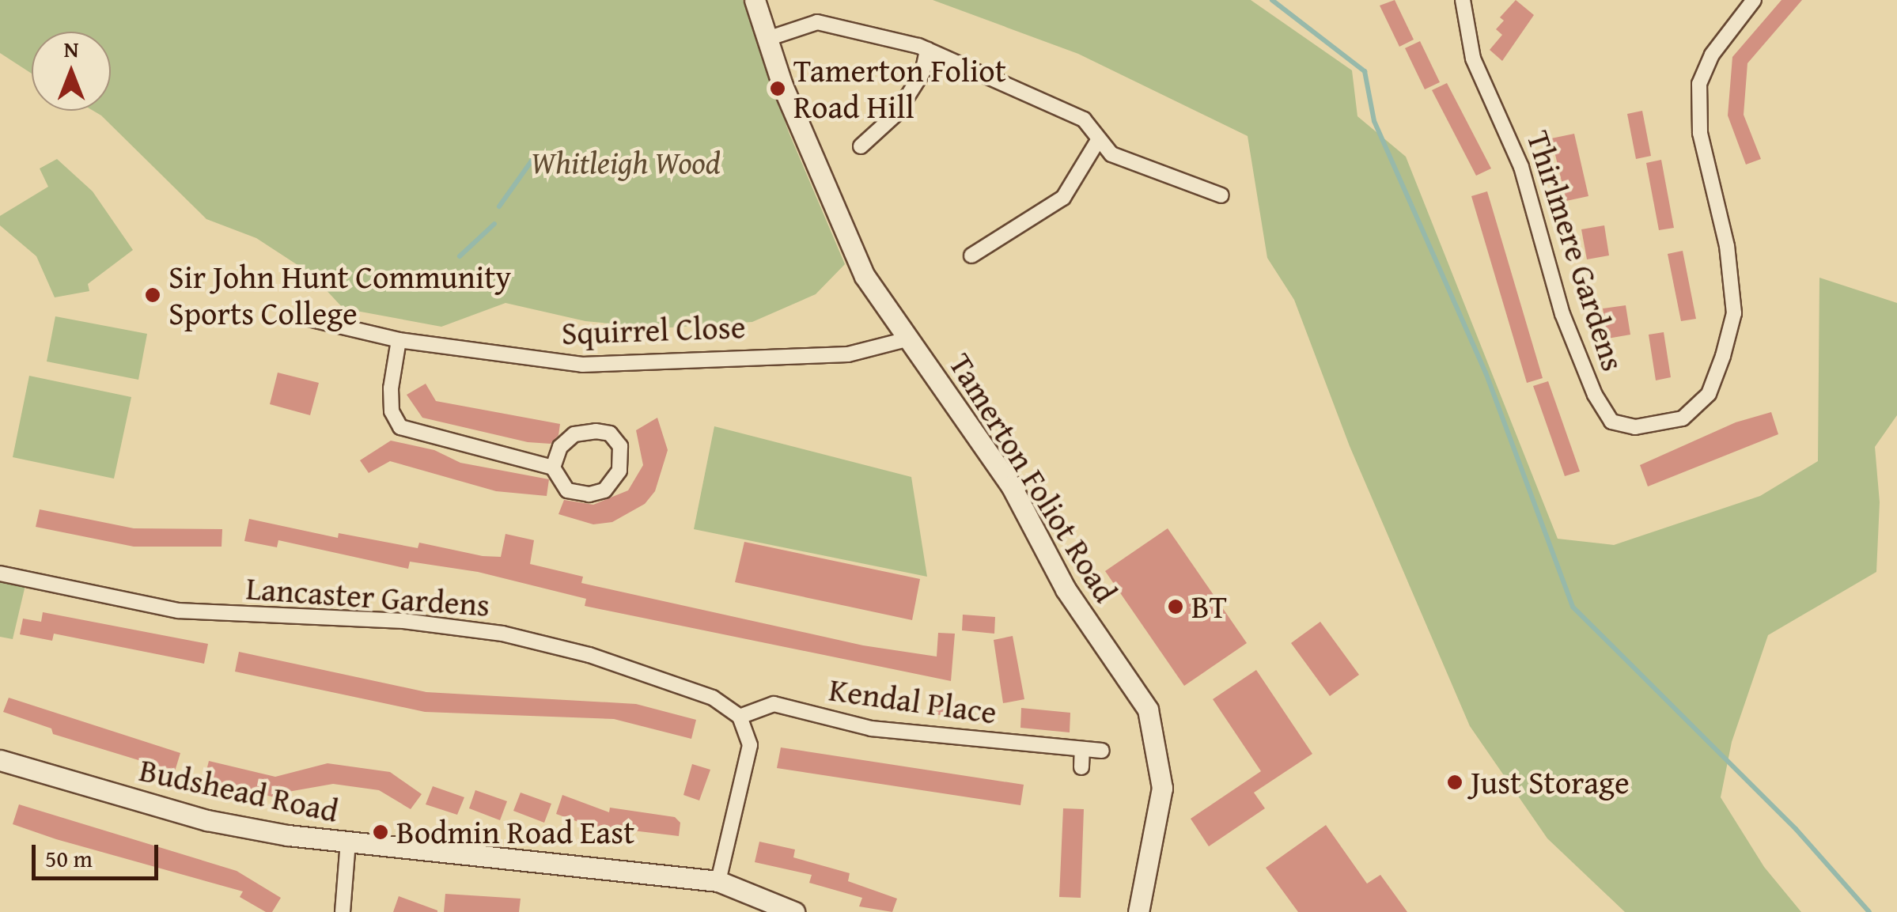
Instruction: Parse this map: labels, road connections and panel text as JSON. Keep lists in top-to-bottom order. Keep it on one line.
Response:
{"streets":{"main road":["Tamerton Foliot Road","Budshead Road"],"street":["Thirlmere Gardens","Squirrel Close","Lancaster Gardens","Kendal Place"]},"crossings":[["Squirrel Close","Tamerton Foliot Road"],["Lancaster Gardens","Kendal Place"]],"parks":["Whitleigh Wood"],"places":["Tamerton Foliot Road Hill","Sir John Hunt Community Sports College","BT","Just Storage","Bodmin Road East"],"scale_bar":"50 m","north":"top"}
